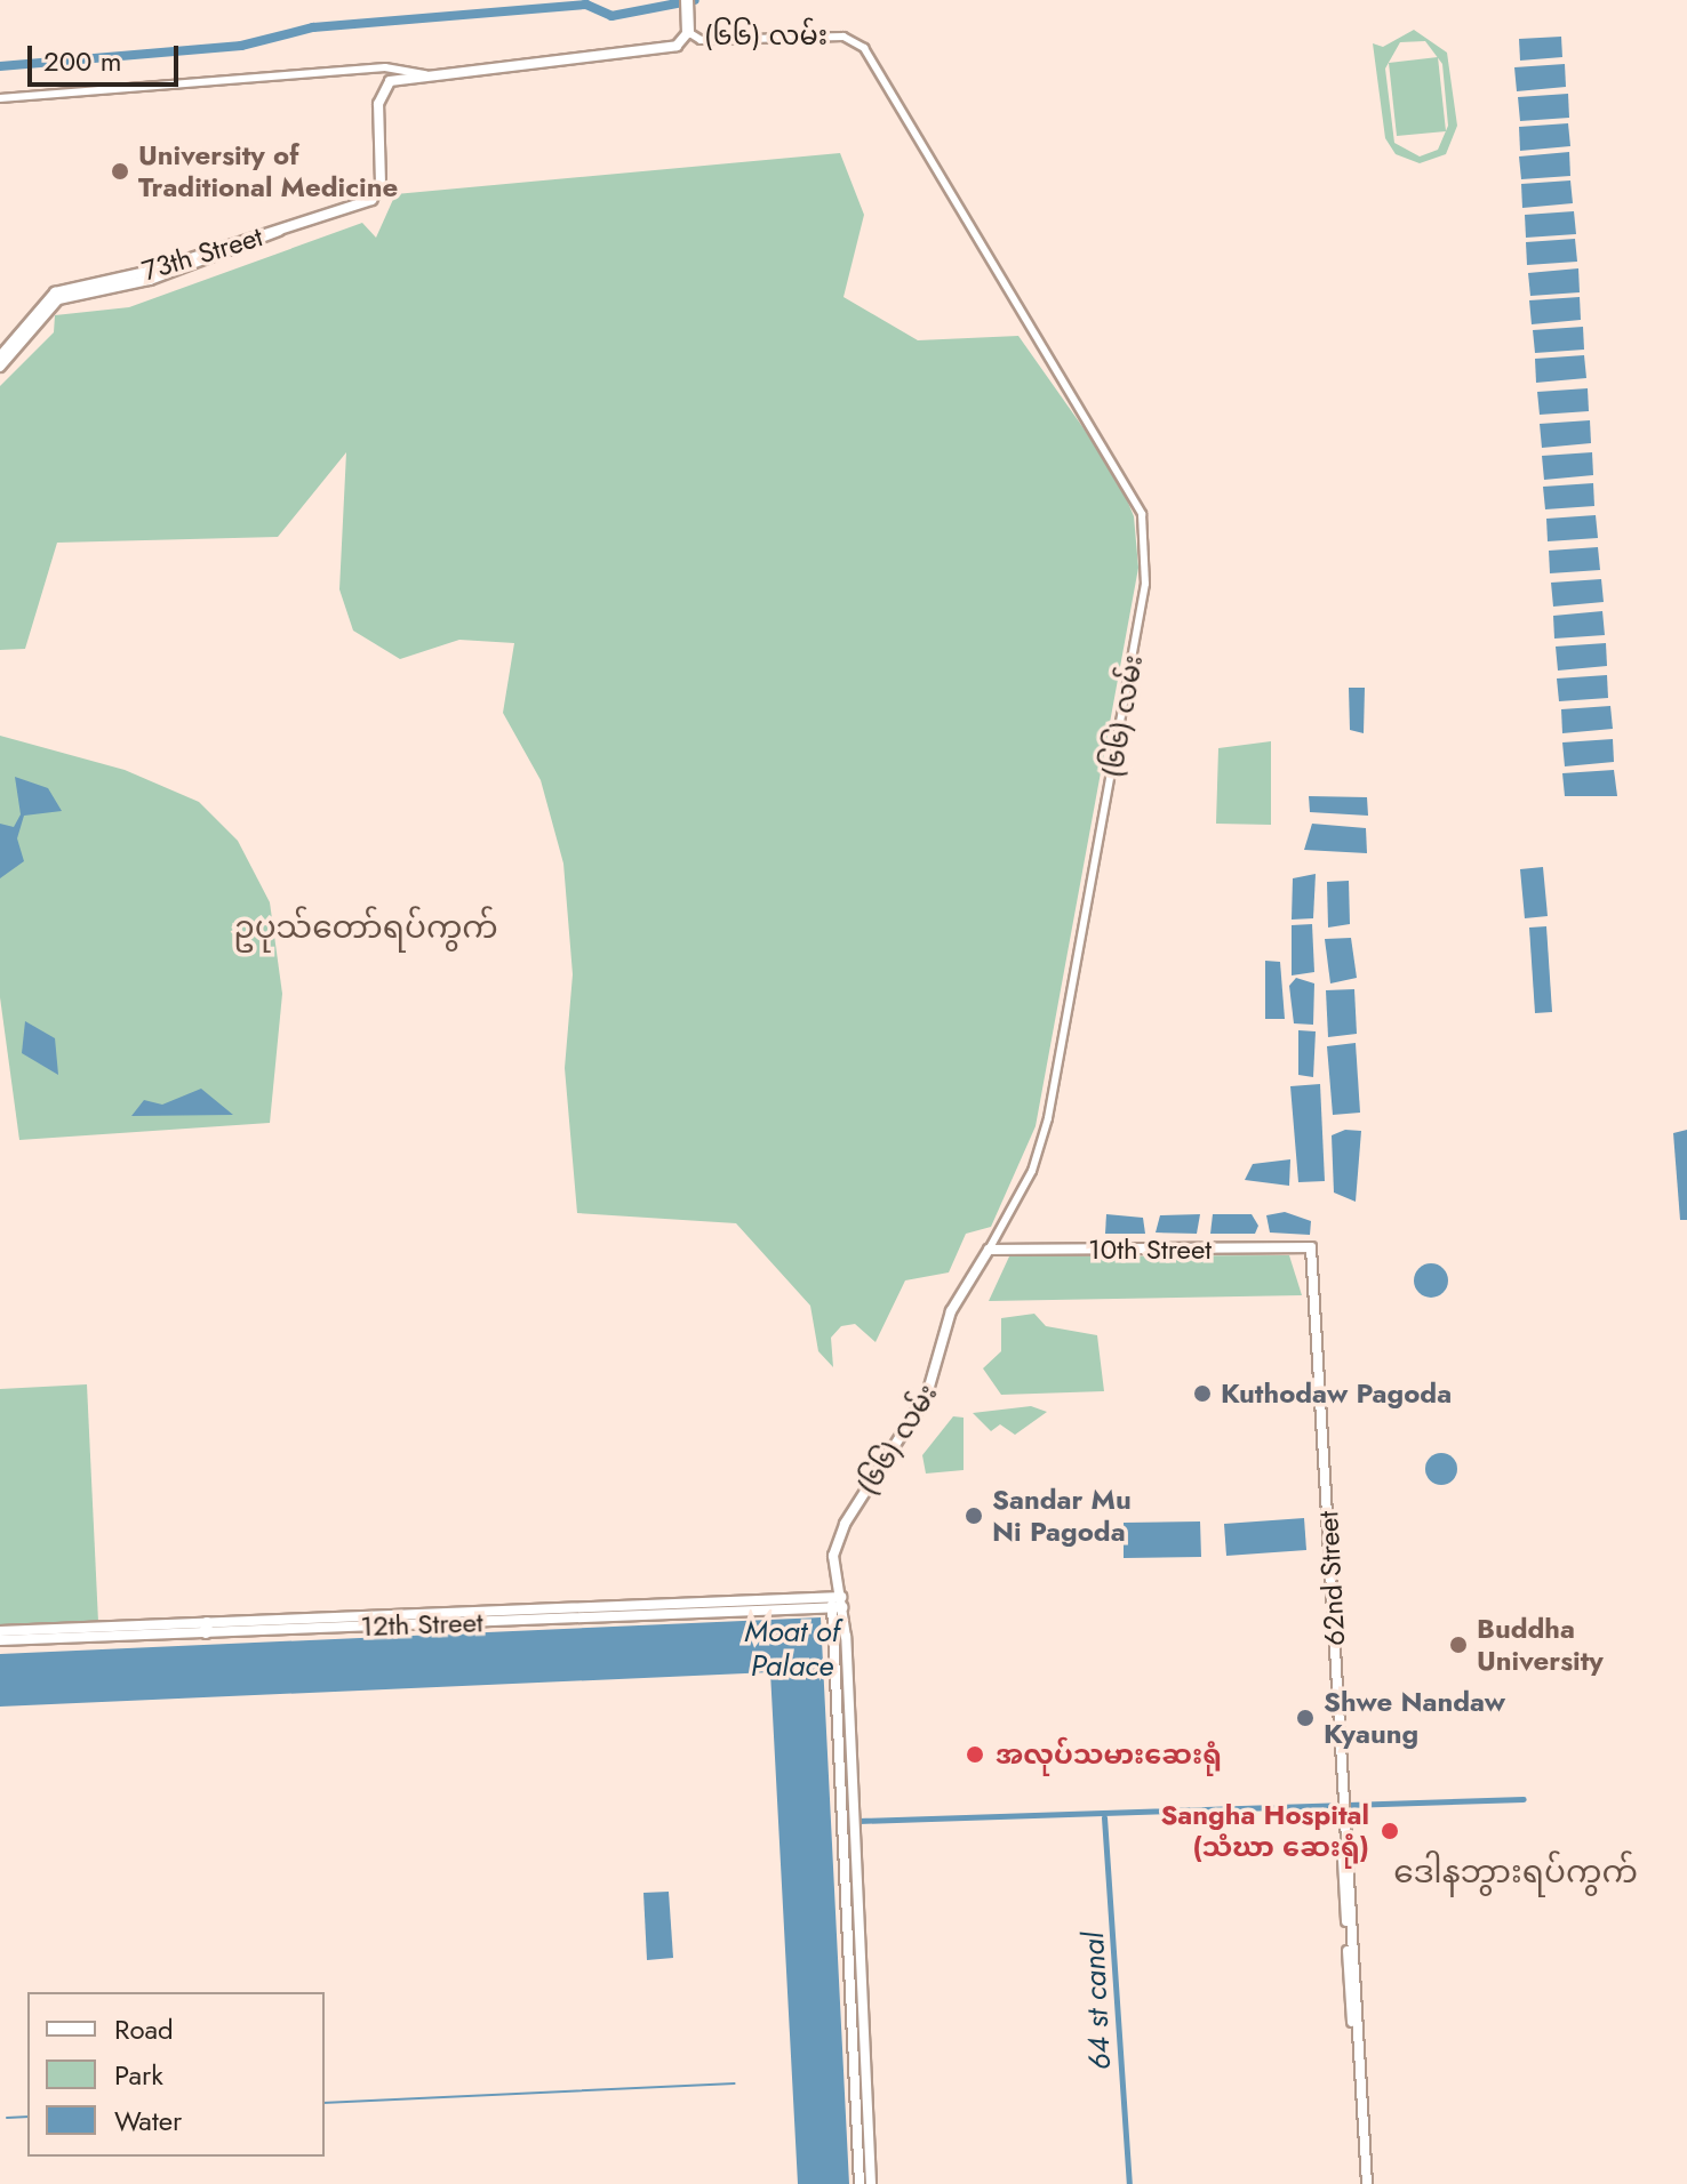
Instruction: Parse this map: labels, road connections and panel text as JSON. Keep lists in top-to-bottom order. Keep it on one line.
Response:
{"streets":{"main road":["(၆၆) လမ်း","73th Street","10th Street","62nd Street","12th Street"]},"crossings":[["(၆၆) လမ်း","10th Street"],["(၆၆) လမ်း","12th Street"],["10th Street","62nd Street"]],"districts":["ဥပုသ်တော်ရပ်ကွက်","ဒေါနဘွားရပ်ကွက်"],"water":["Moat of Palace","64 st canal"],"places":["University of Traditional Medicine","Kuthodaw Pagoda","Sandar Mu Ni Pagoda","Buddha University","Shwe Nandaw Kyaung","အလုပ်သမားဆေးရုံ","Sangha Hospital (သံဃာ ဆေးရုံ)"],"legend":["Road","Park","Water"],"scale_bar":"200 m"}
